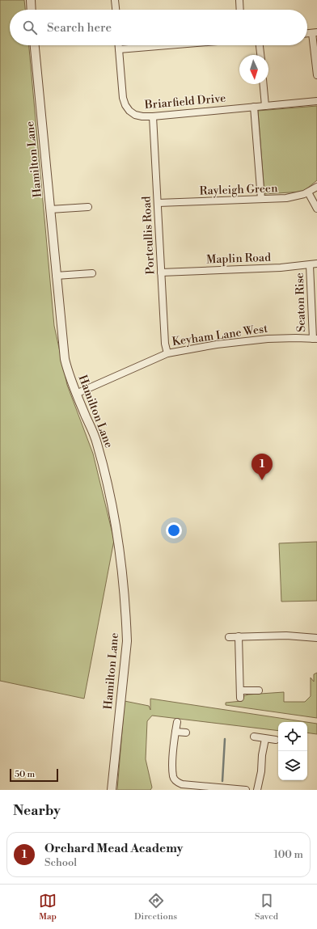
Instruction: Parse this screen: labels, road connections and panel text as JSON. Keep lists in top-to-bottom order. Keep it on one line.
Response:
{"streets":{"street":["Briarfield Drive","Hamilton Lane","Rayleigh Green","Portcullis Road","Maplin Road","Seaton Rise","Keyham Lane West"]},"crossings":[["Briarfield Drive","Portcullis Road"],["Hamilton Lane","Keyham Lane West"],["Rayleigh Green","Portcullis Road"],["Portcullis Road","Maplin Road"],["Portcullis Road","Keyham Lane West"],["Maplin Road","Seaton Rise"],["Seaton Rise","Keyham Lane West"]],"scale_bar":"50 m","north":"bottom","page":{"search":"Search here","pins":"1","scale":"50 m","heading":"Nearby","list":[{"mark":"1","name":"Orchard Mead Academy","note":"School","value":"100 m"}],"nav":["Map","Directions","Saved"]}}
